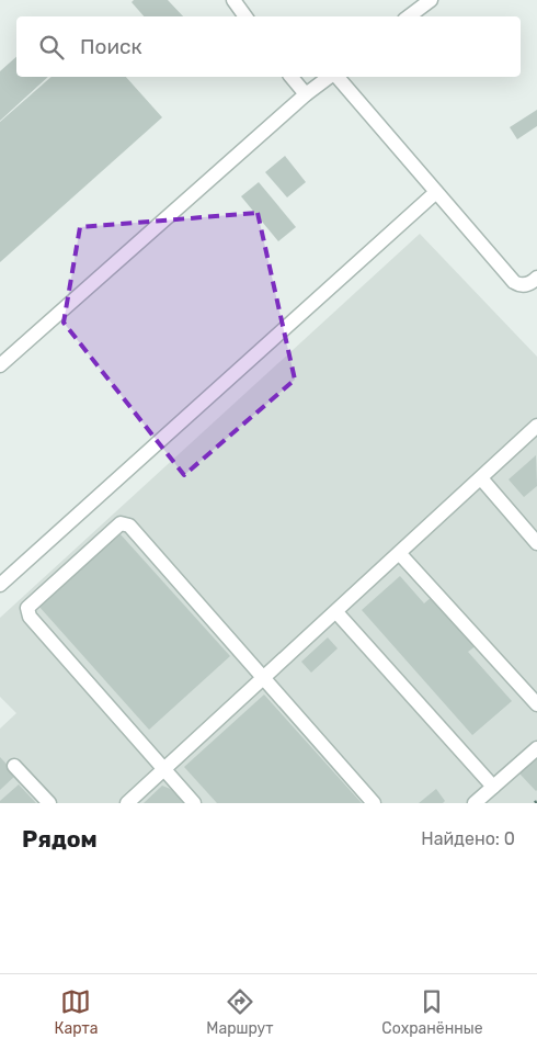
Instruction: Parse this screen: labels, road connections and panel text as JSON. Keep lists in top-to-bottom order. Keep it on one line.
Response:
{"page":{"search":"Поиск","heading":["Рядом","Найдено: 0"],"nav":["Карта","Маршрут","Сохранённые"]}}
